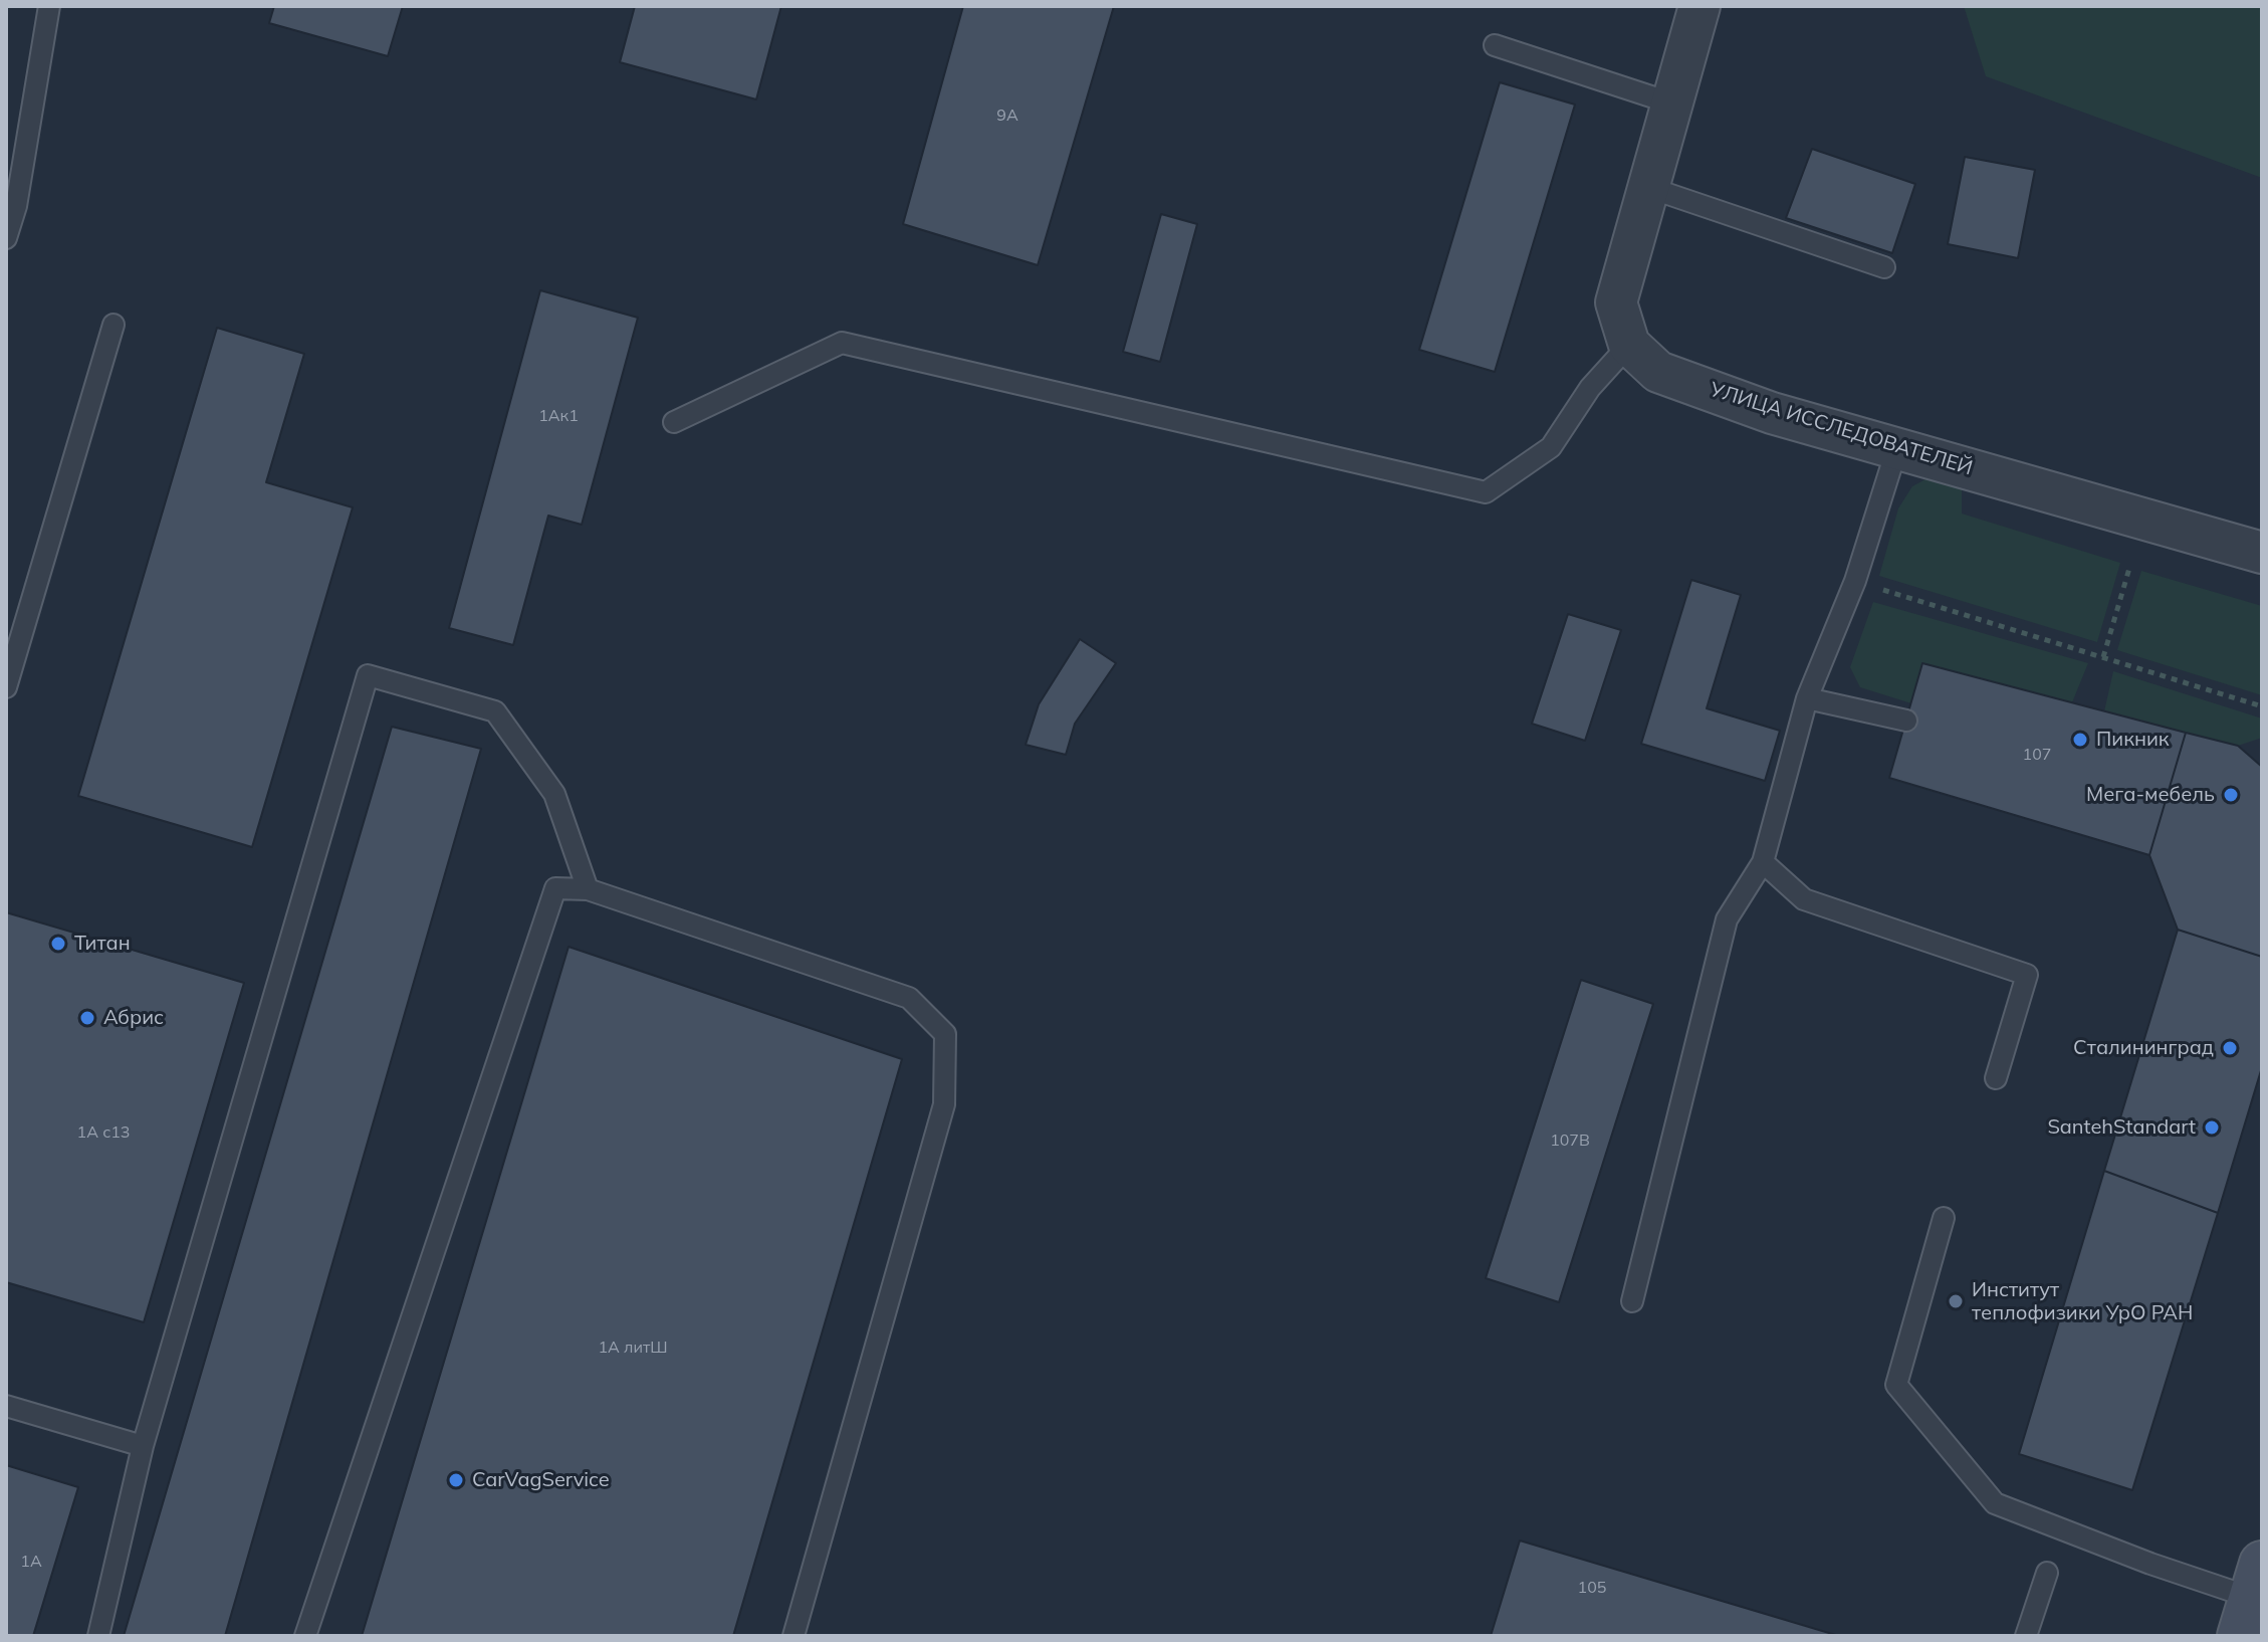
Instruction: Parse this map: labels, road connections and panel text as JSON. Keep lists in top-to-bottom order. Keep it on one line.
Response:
{"streets":{"street":["УЛИЦА ИССЛЕДОВАТЕЛЕЙ"]},"places":["Пикник","Мега-мебель","Титан","Абрис","Сталининград","SantehStandart","Институт теплофизики УрО РАН","CarVagService"],"house_numbers":["9А","1Ак1","107","1А с13","107В","1А литШ","1А","105"]}
